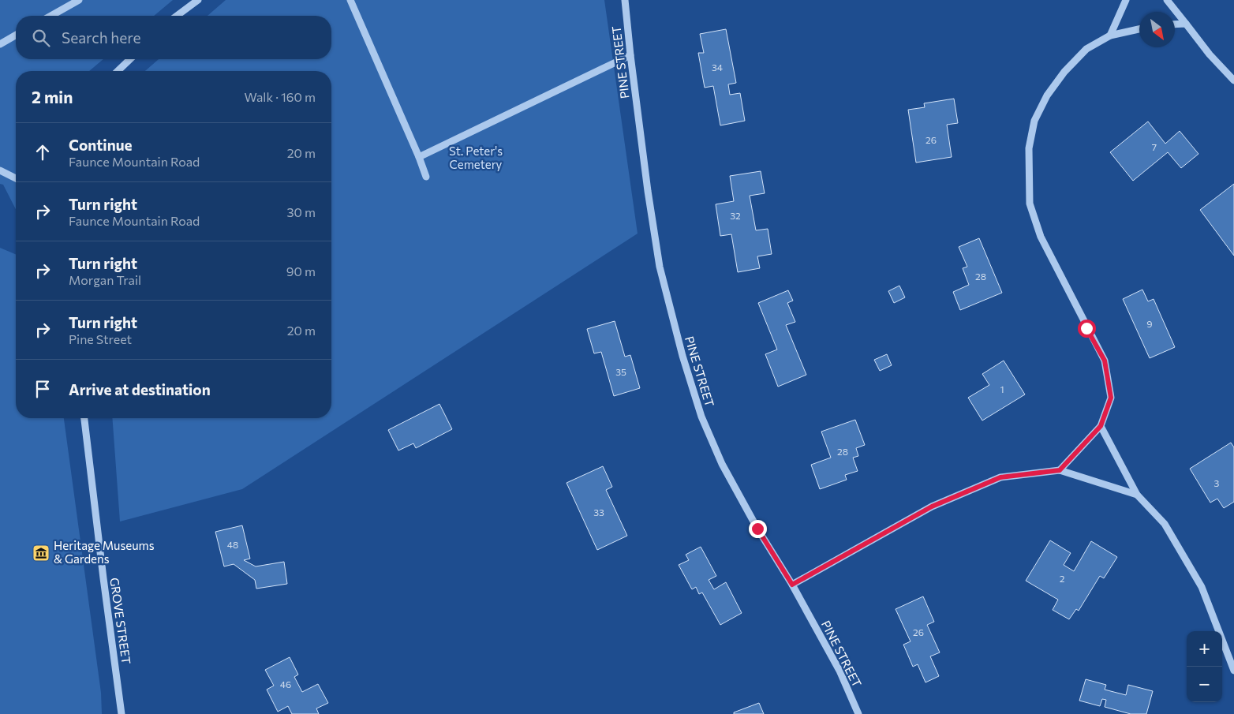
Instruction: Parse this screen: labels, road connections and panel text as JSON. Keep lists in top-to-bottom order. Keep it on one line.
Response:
{"streets":{"street":["PINE STREET","GROVE STREET"]},"parks":["St. Peter's Cemetery"],"places":{"museum":["Heritage Museums & Gardens"]},"house_numbers":["34","26","7","32","28","9","35","1","28","3","33","48","2","26","46"],"north":"bottom right","page":{"search":"Search here","heading":["2 min","Walk · 160 m"],"list":[["Continue","Faunce Mountain Road","20 m"],["Turn right","Faunce Mountain Road","30 m"],["Turn right","Morgan Trail","90 m"],["Turn right","Pine Street","20 m"],"Arrive at destination"],"map_buttons":["+","−"]}}
